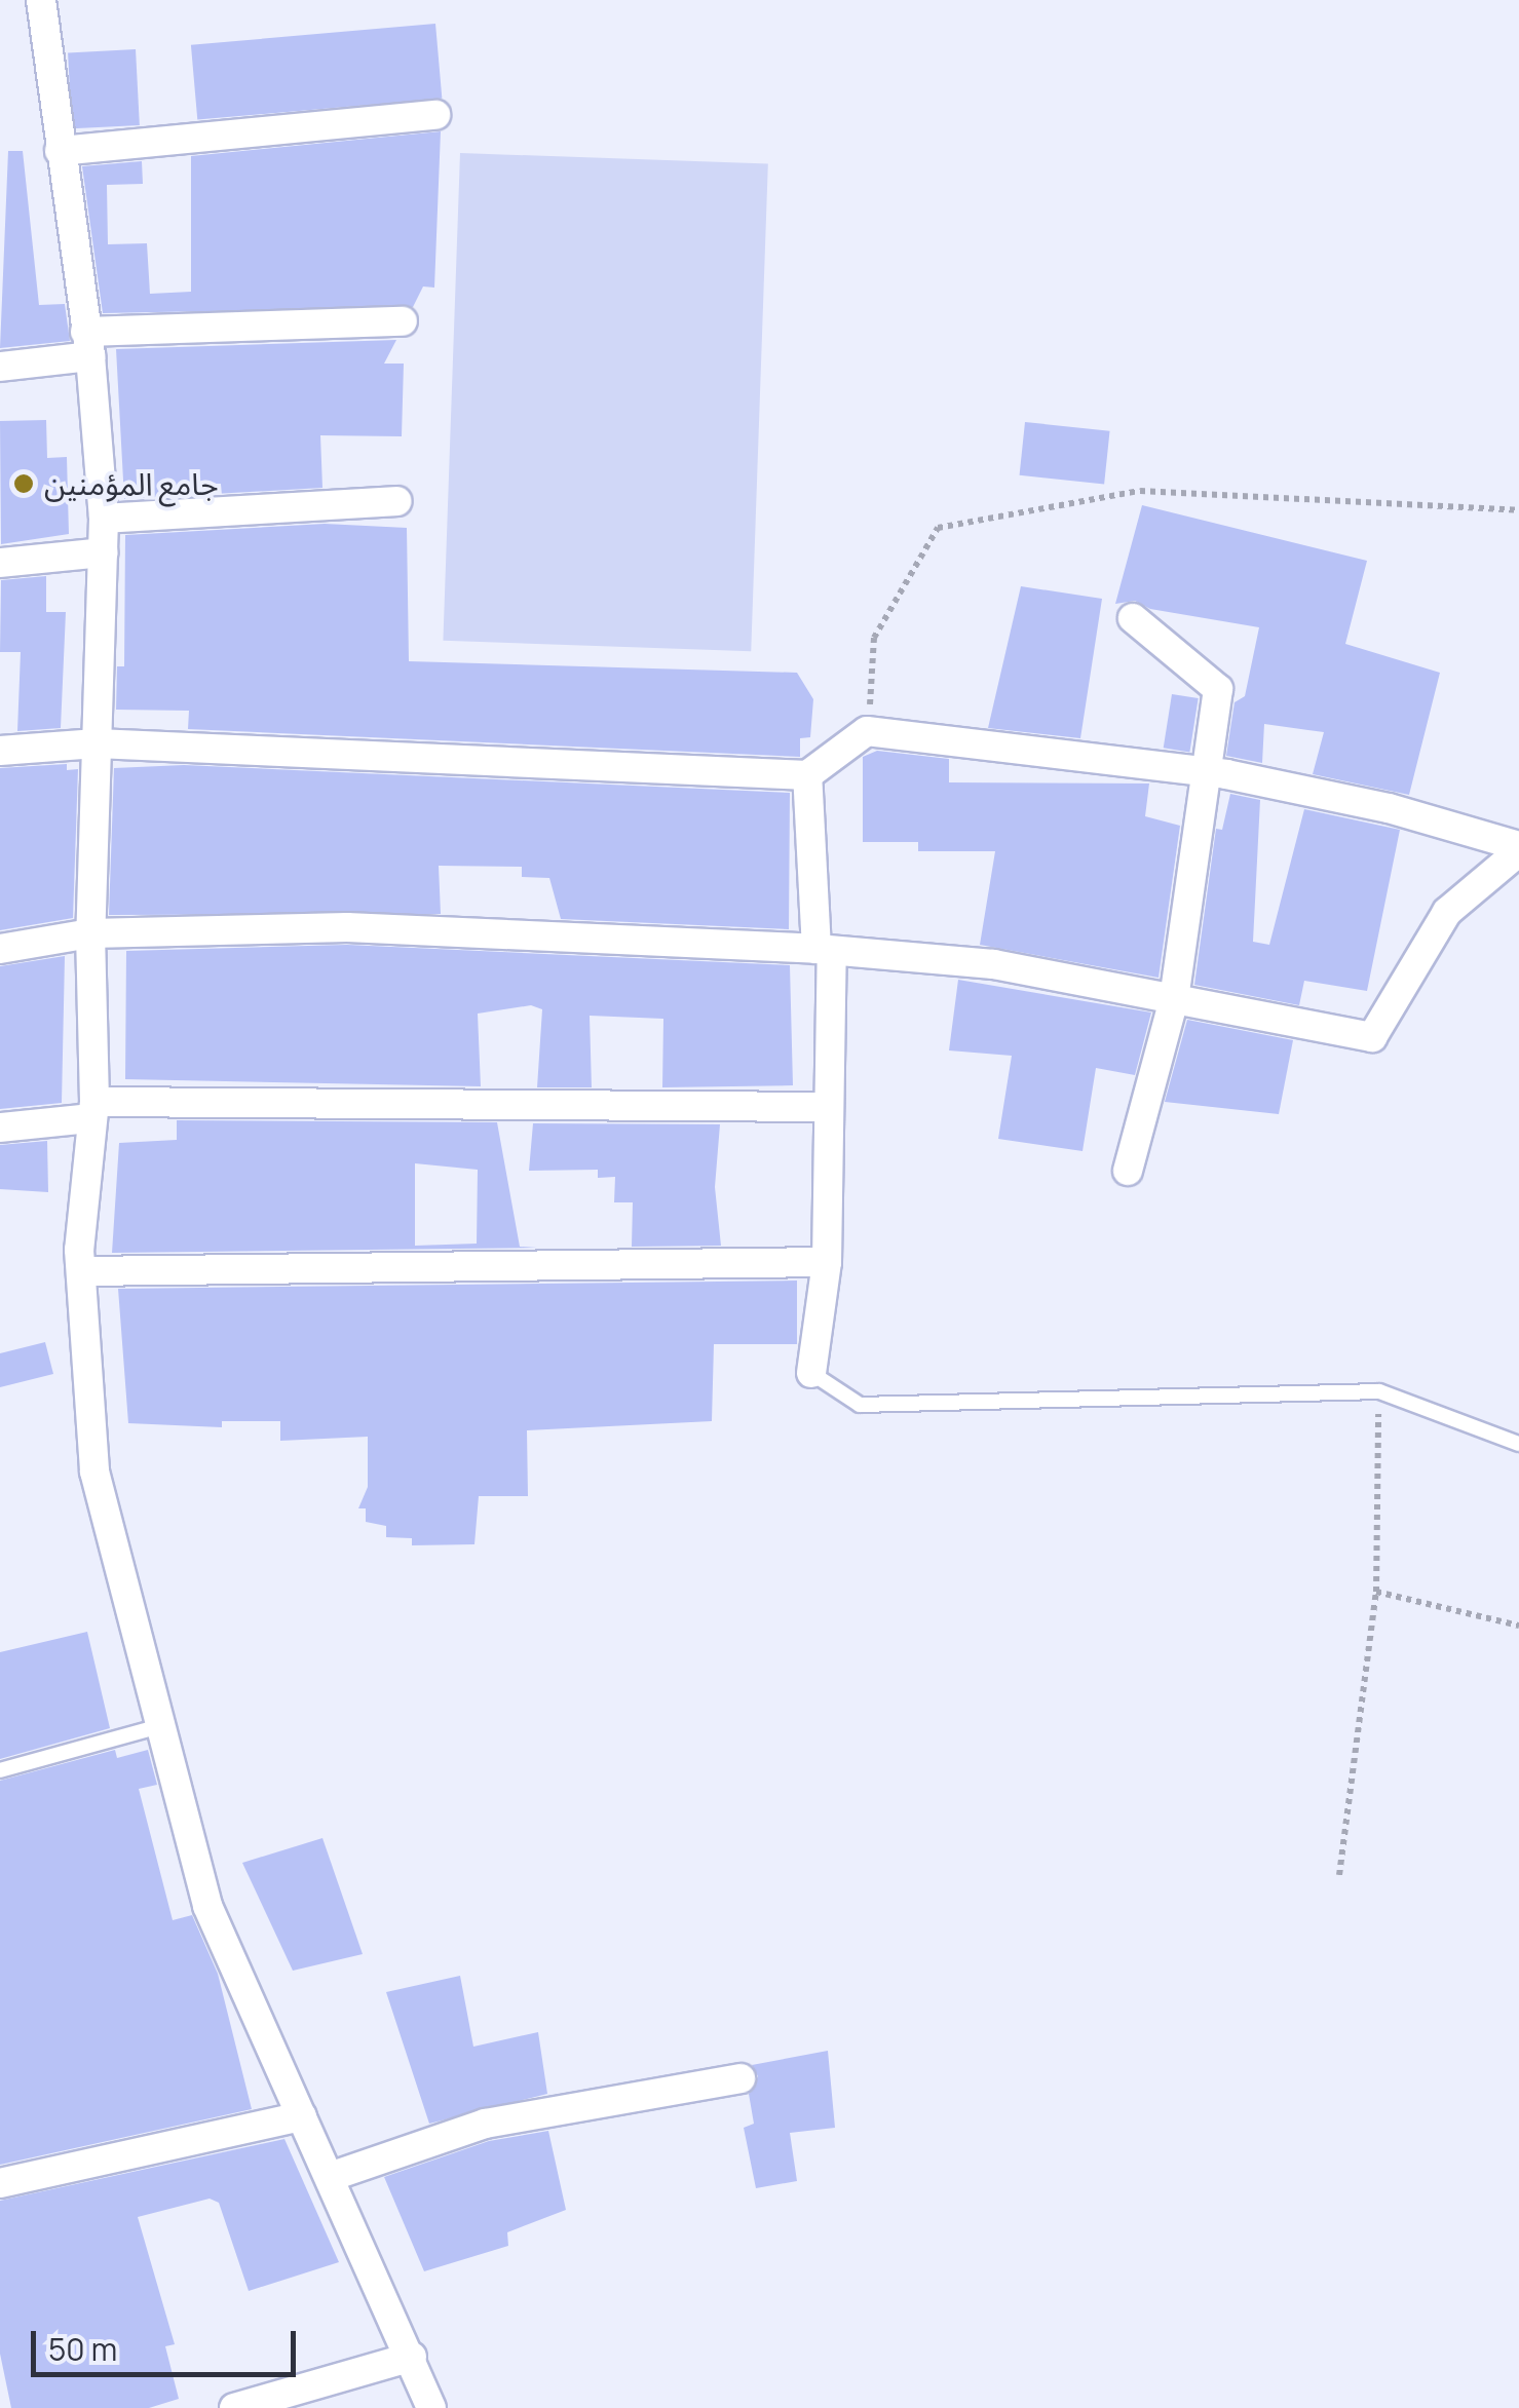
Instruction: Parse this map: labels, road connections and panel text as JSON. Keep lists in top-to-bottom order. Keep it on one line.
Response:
{"places":["جامع المؤمنين"],"scale_bar":"50 m"}
